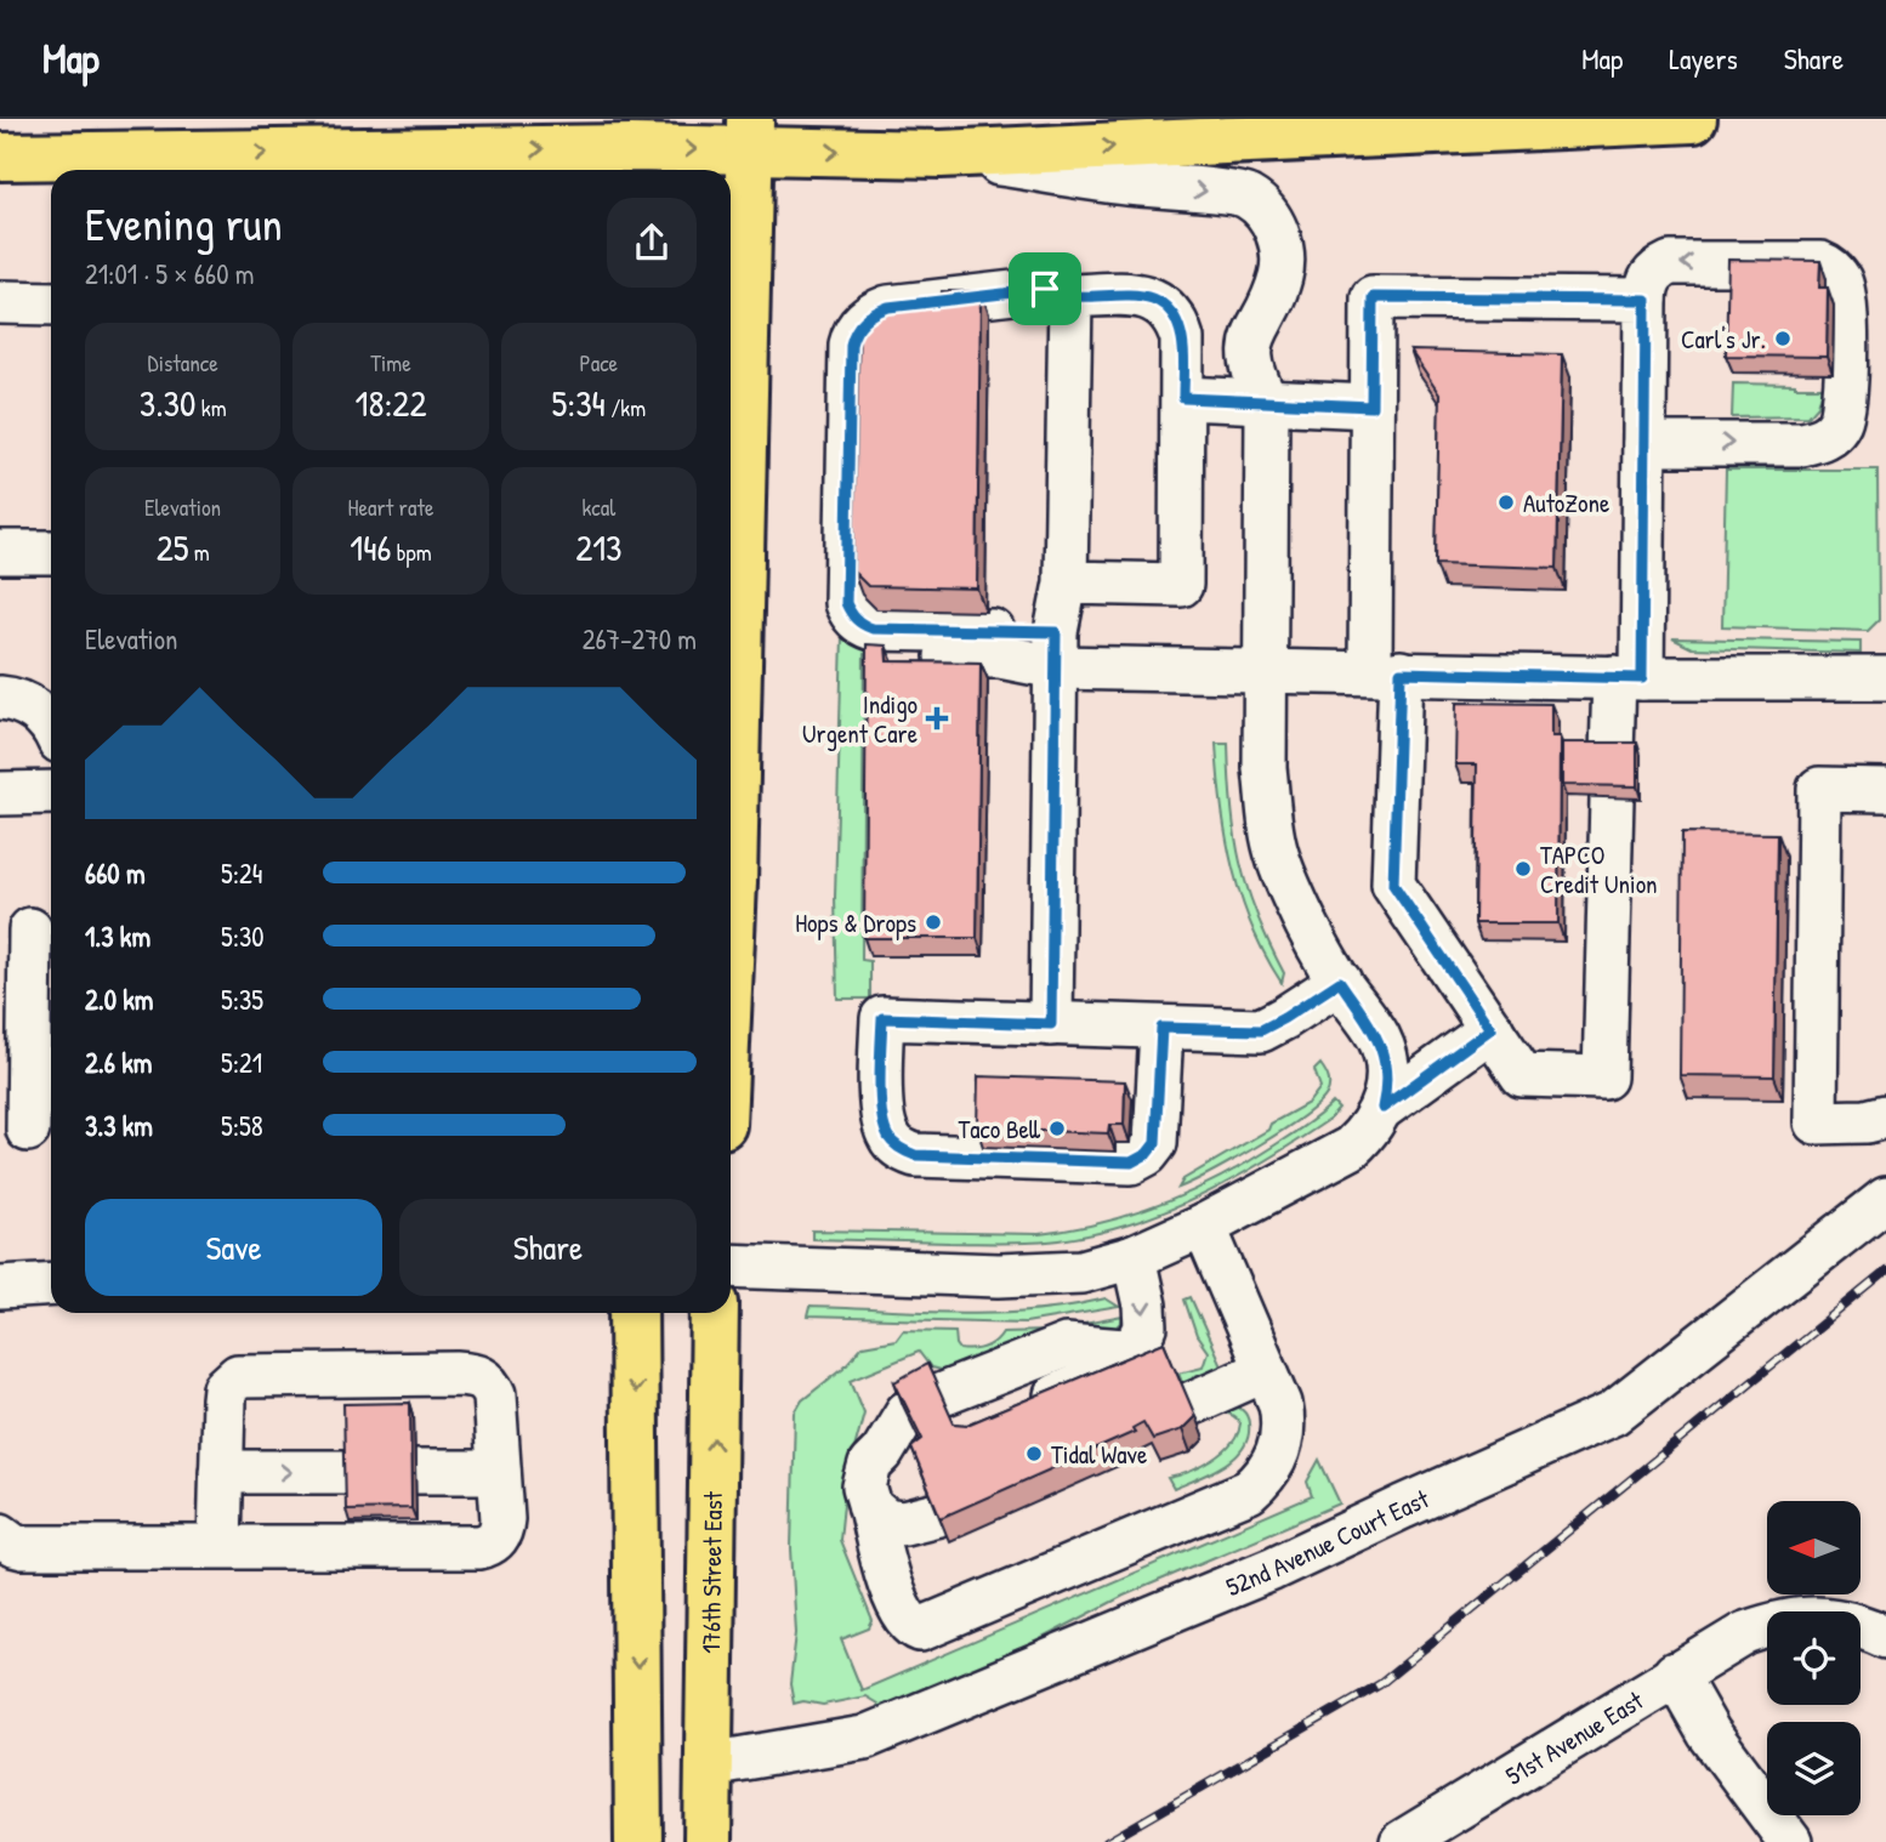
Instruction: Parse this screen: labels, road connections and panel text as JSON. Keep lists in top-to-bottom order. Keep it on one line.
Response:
{"streets":{"main road":["176th Street East"],"street":["52nd Avenue Court East","51st Avenue East"]},"crossings":[["52nd Avenue Court East","176th Street East"]],"places":{"other":["Carl's Jr.","AutoZone","TAPCO Credit Union","Hops & Drops","Taco Bell","Tidal Wave"],"health":["Indigo Urgent Care"]},"north":"left","page":{"header":"Map","nav":["Map","Layers","Share"],"heading":["Evening run","21:01 · 5 × 660 m"],"stats":[["Distance","3.30 km"],["Time","18:22"],["Pace","5:34 /km"],["Elevation","25 m"],["Heart rate","146 bpm"],["kcal","213"]],"chart":["Elevation","267–270 m"],"list":[{"name":"660 m","note":"5:24"},{"name":"1.3 km","note":"5:30"},{"name":"2.0 km","note":"5:35"},{"name":"2.6 km","note":"5:21"},{"name":"3.3 km","note":"5:58"}],"buttons":["Save","Share"]}}
